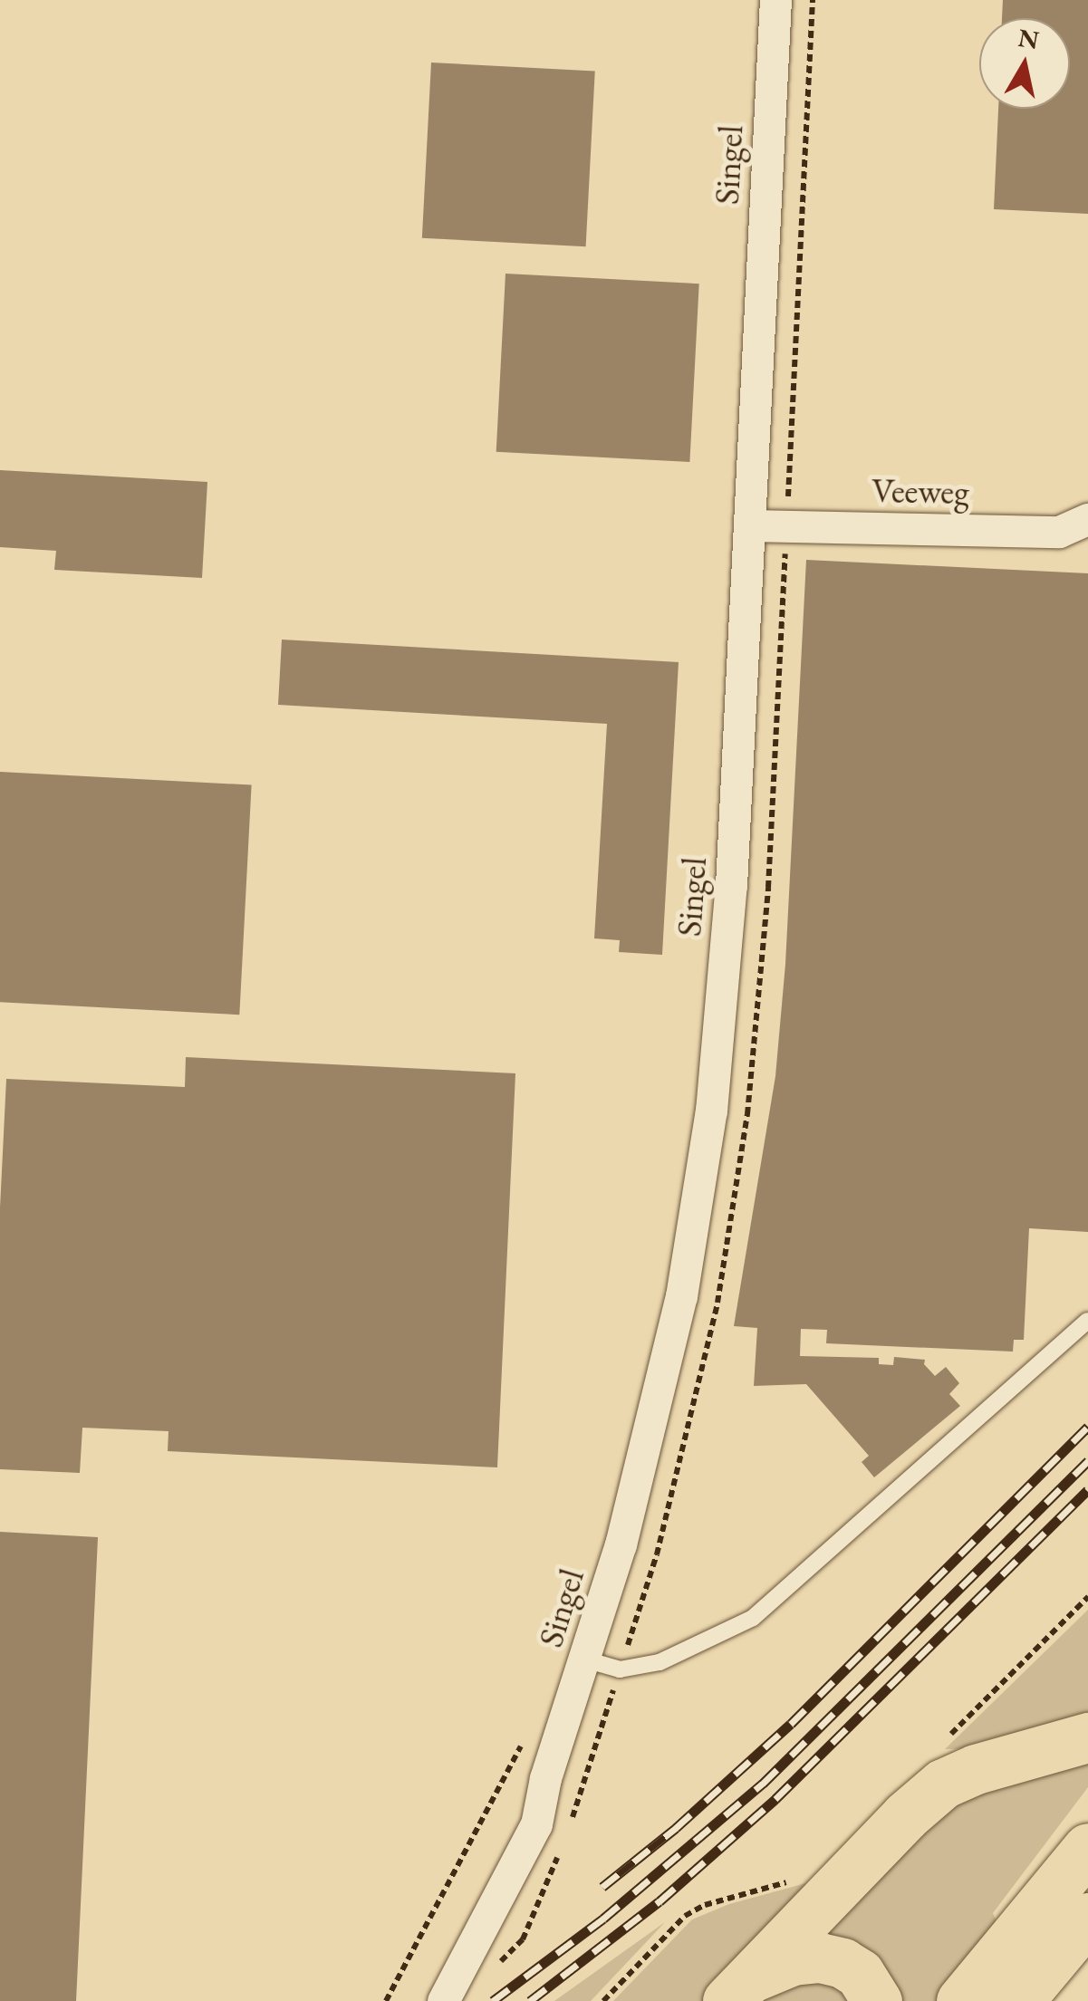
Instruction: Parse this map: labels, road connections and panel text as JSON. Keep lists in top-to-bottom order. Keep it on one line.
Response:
{"streets":{"street":["Singel","Veeweg"]},"crossings":[["Singel","Veeweg"]],"north":"top"}
